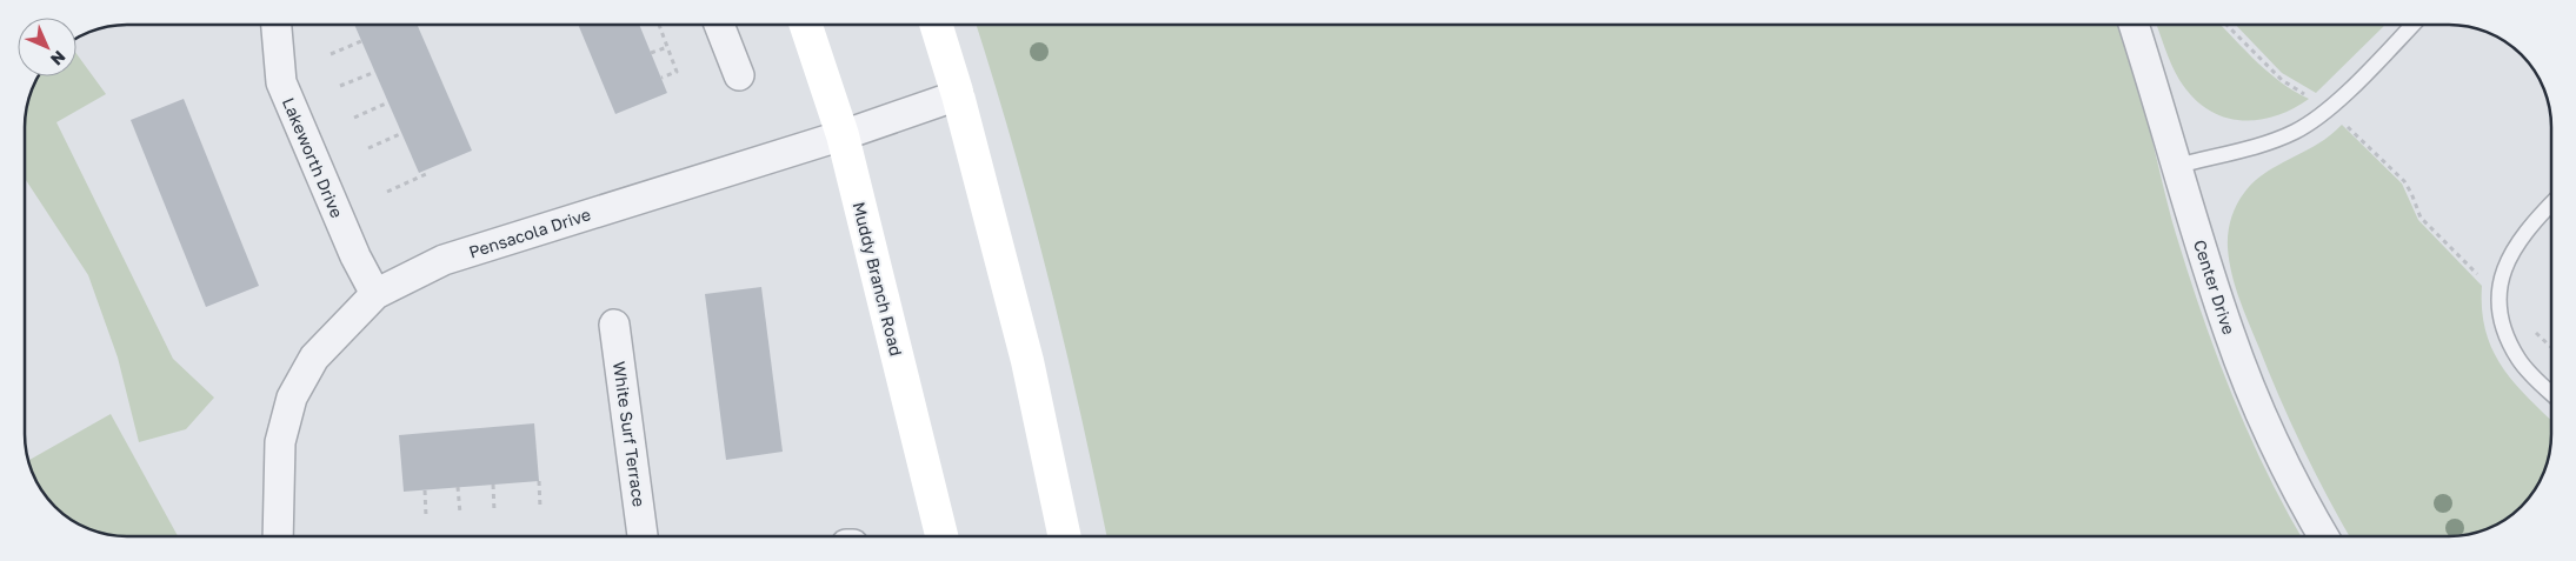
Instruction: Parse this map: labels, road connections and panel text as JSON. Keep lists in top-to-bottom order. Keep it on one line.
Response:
{"streets":{"main road":["Muddy Branch Road"],"street":["Lakeworth Drive","Pensacola Drive","Center Drive","White Surf Terrace"]},"crossings":[["Lakeworth Drive","Pensacola Drive"],["Pensacola Drive","Muddy Branch Road"]],"north":"bottom right"}
